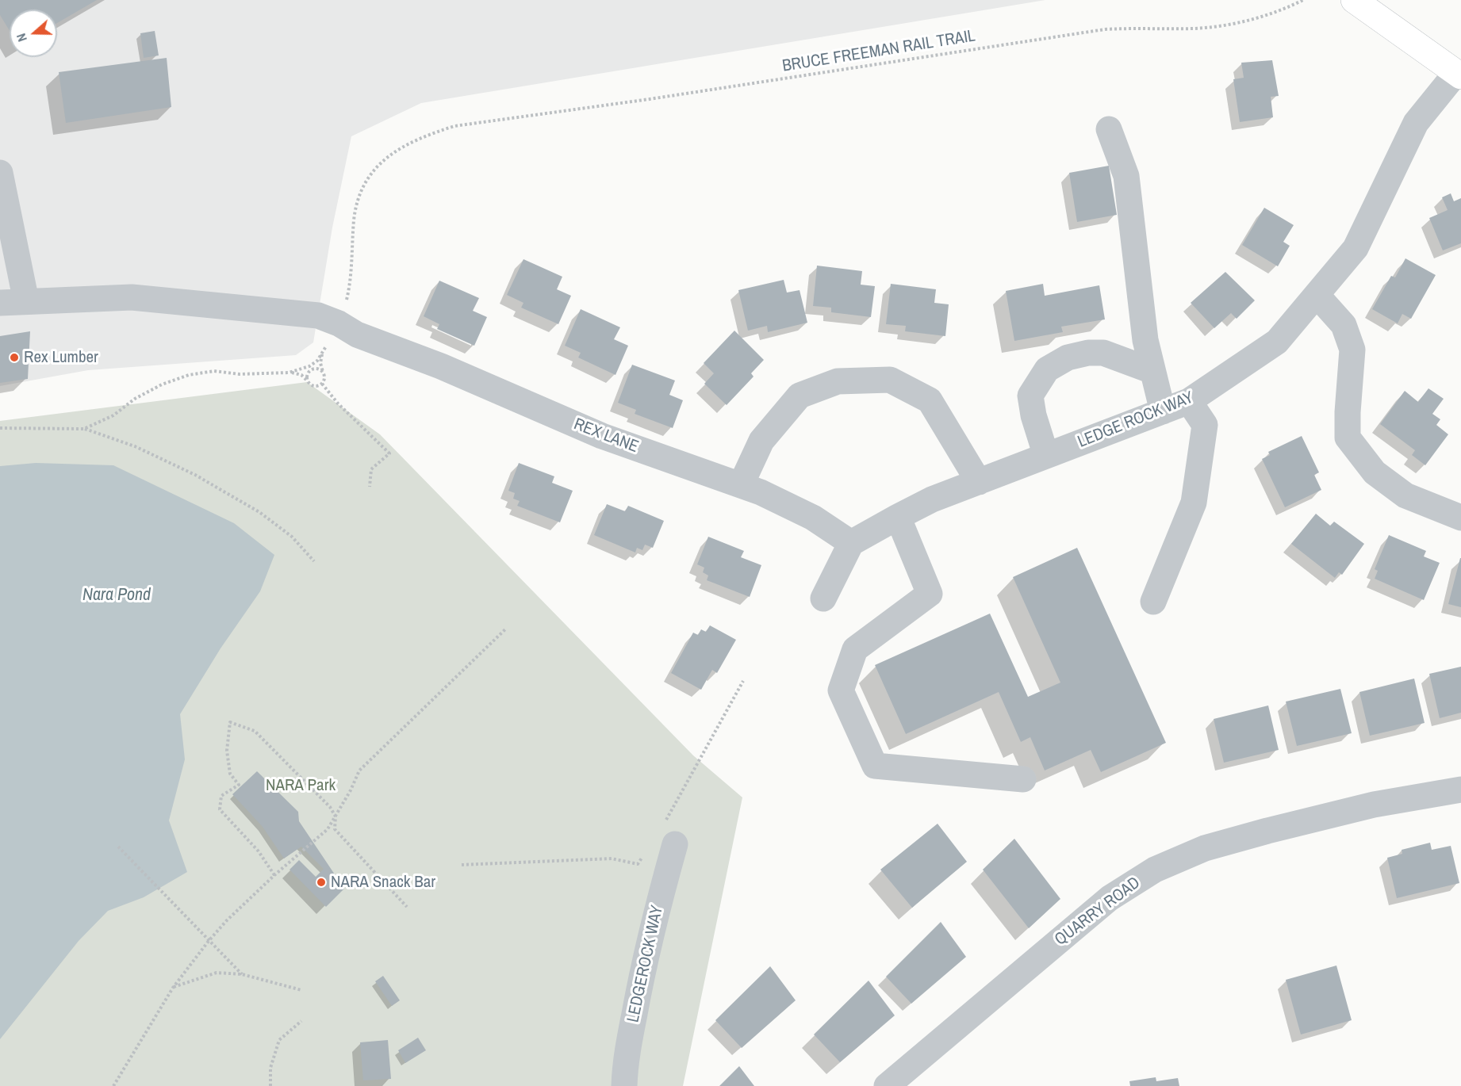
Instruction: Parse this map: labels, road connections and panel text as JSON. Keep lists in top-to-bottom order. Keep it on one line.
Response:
{"streets":{"street":["LEDGE ROCK WAY","REX LANE","QUARRY ROAD","LEDGEROCK WAY"],"path":["BRUCE FREEMAN RAIL TRAIL"]},"crossings":[["LEDGE ROCK WAY","REX LANE"]],"water":["Nara Pond"],"parks":["NARA Park"],"places":["Rex Lumber","NARA Snack Bar"],"north":"left"}
